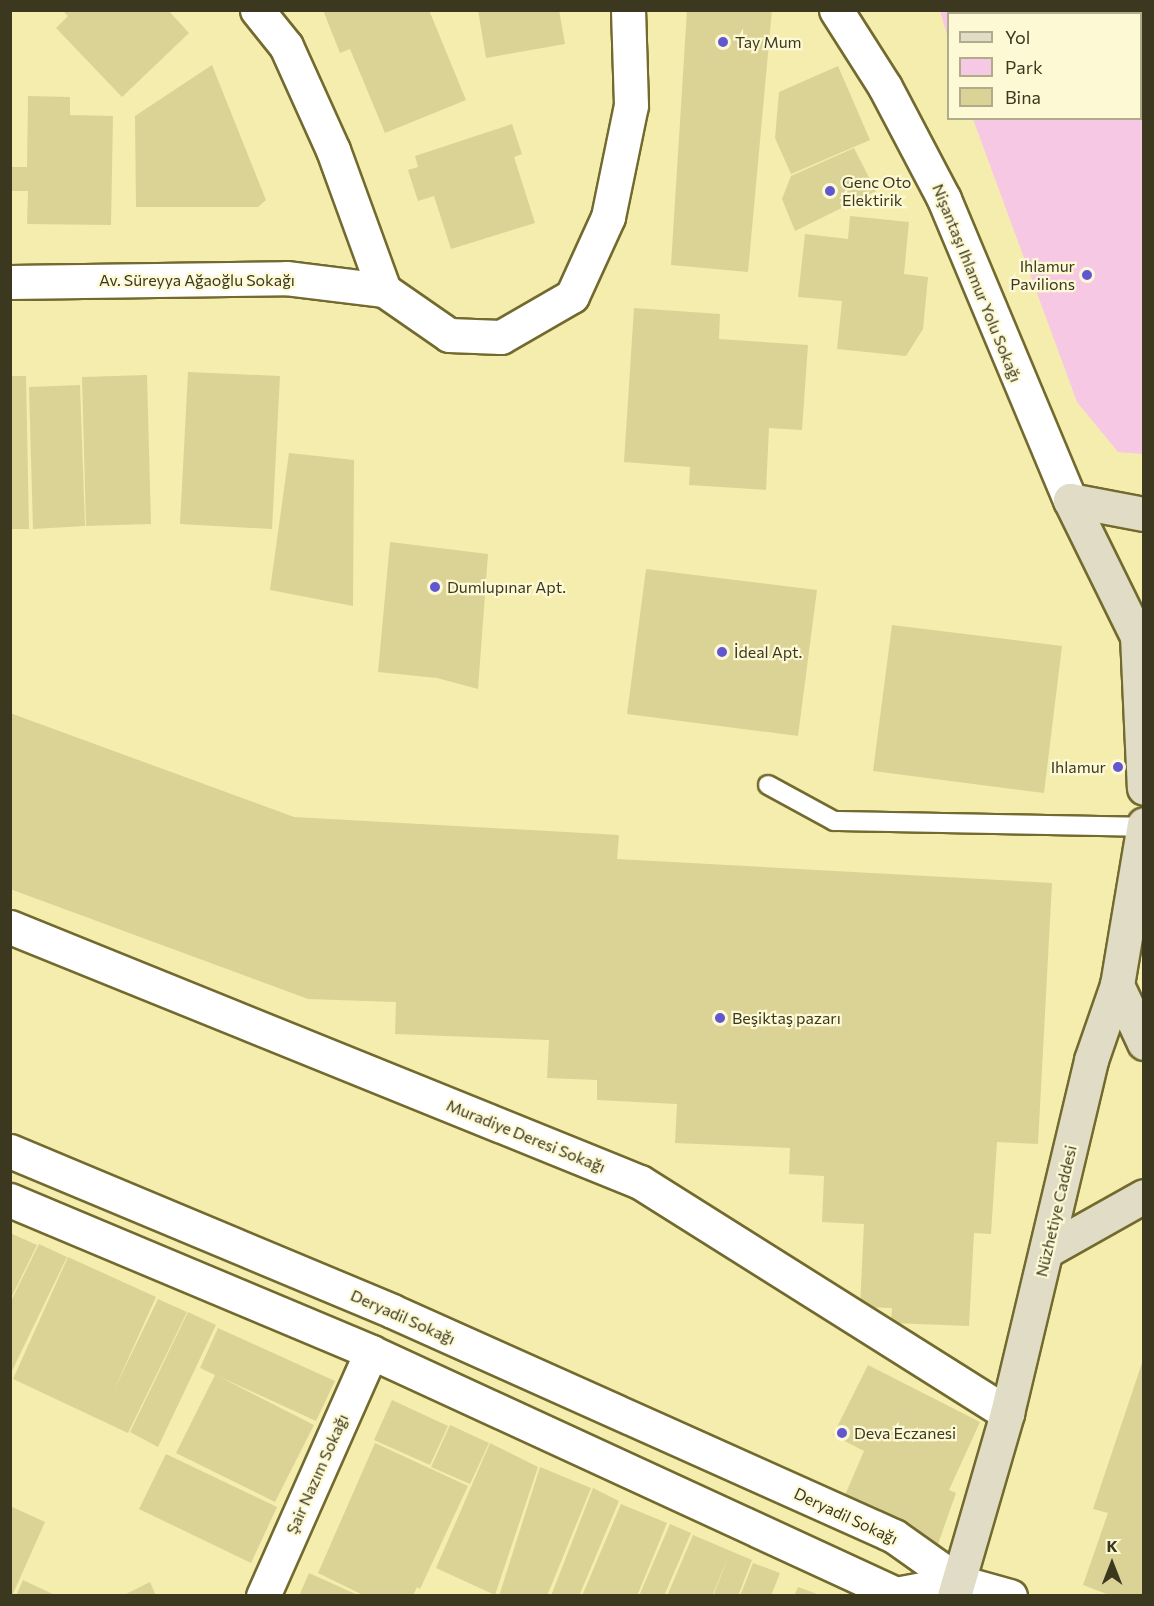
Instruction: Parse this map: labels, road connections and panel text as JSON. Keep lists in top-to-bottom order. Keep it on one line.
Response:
{"streets":{"street":["Av. Süreyya Ağaoğlu Sokağı","Nişantaşı Ihlamur Yolu Sokağı","Muradiye Deresi Sokağı","Nüzhetiye Caddesi","Deryadil Sokağı","Şair Nazım Sokağı"]},"crossings":[["Muradiye Deresi Sokağı","Nüzhetiye Caddesi"],["Nüzhetiye Caddesi","Deryadil Sokağı"]],"places":["Tay Mum","Genc Oto Elektirik","Ihlamur Pavilions","Dumlupınar Apt.","İdeal Apt.","Ihlamur","Beşiktaş pazarı","Deva Eczanesi"],"legend":["Yol","Park","Bina"],"north":"top"}
